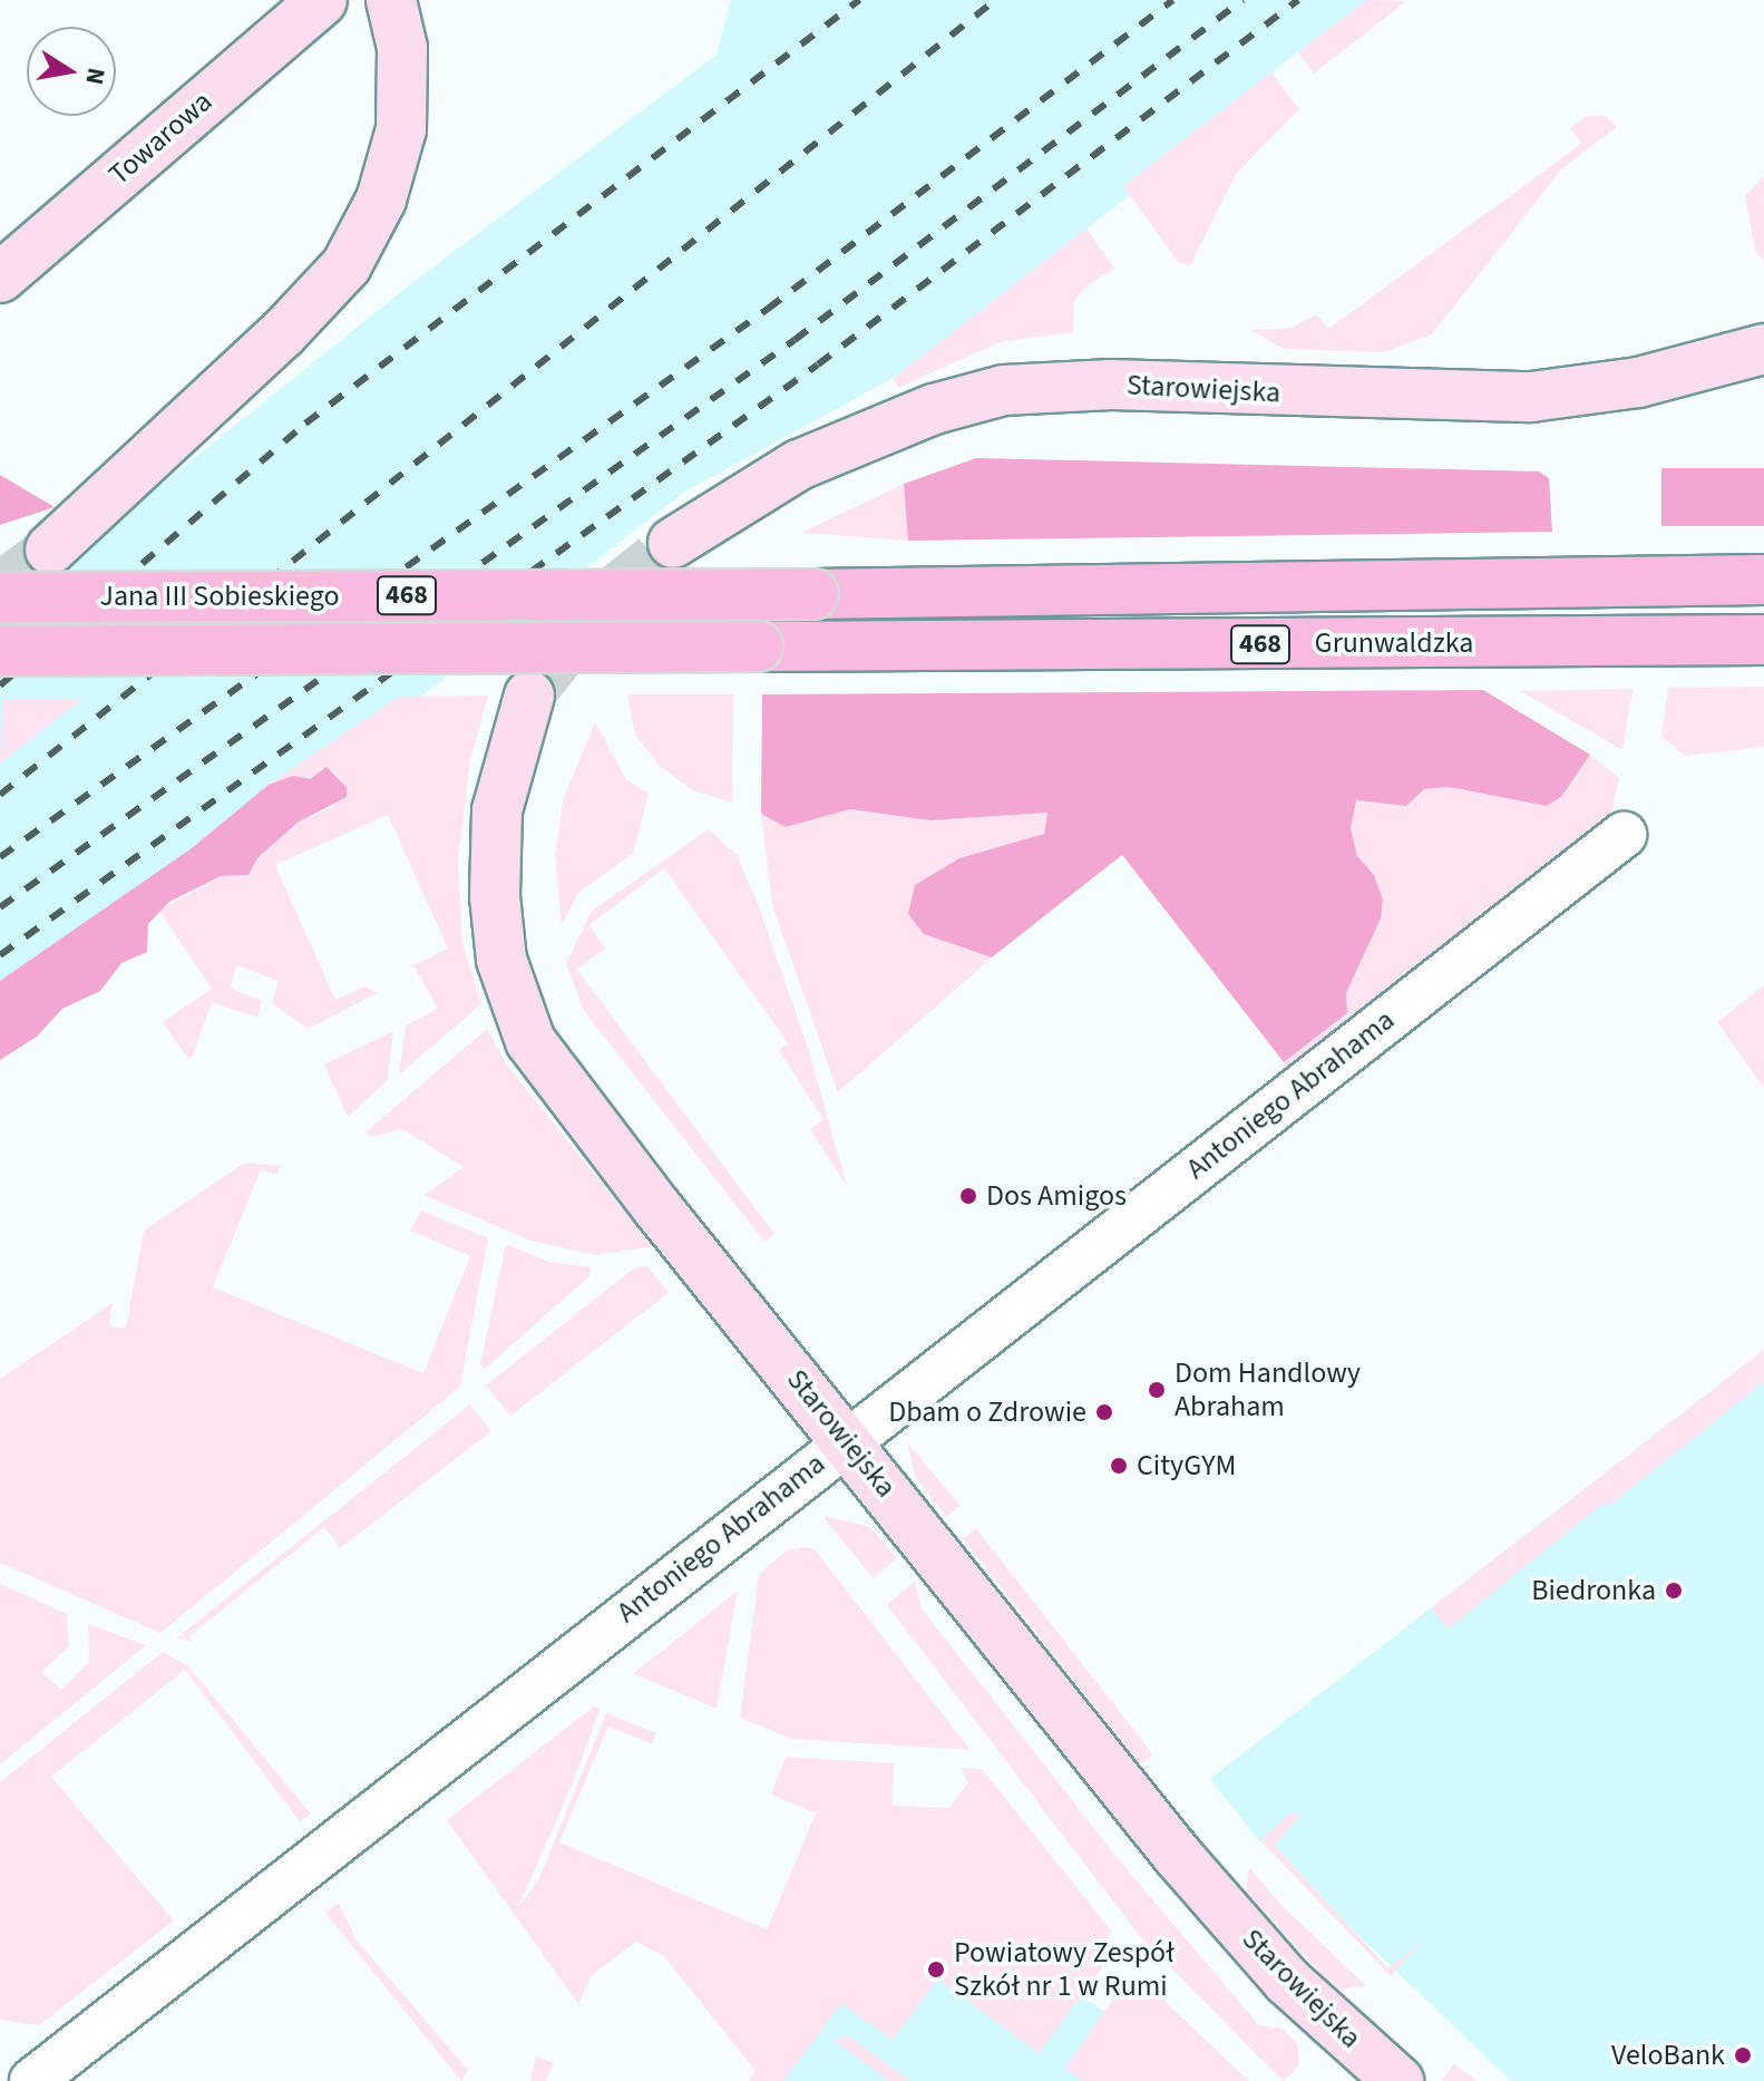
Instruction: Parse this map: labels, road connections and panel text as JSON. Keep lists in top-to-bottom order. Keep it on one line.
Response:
{"streets":{"main road":["Towarowa","Starowiejska","468","Jana III Sobieskiego","Grunwaldzka"],"street":["Antoniego Abrahama"]},"crossings":[["Starowiejska","Antoniego Abrahama"],["Jana III Sobieskiego","Grunwaldzka"]],"places":["Dos Amigos","Dom Handlowy Abraham","Dbam o Zdrowie","CityGYM","Biedronka","Powiatowy Zespół Szkół nr 1 w Rumi","VeloBank"],"north":"right"}
